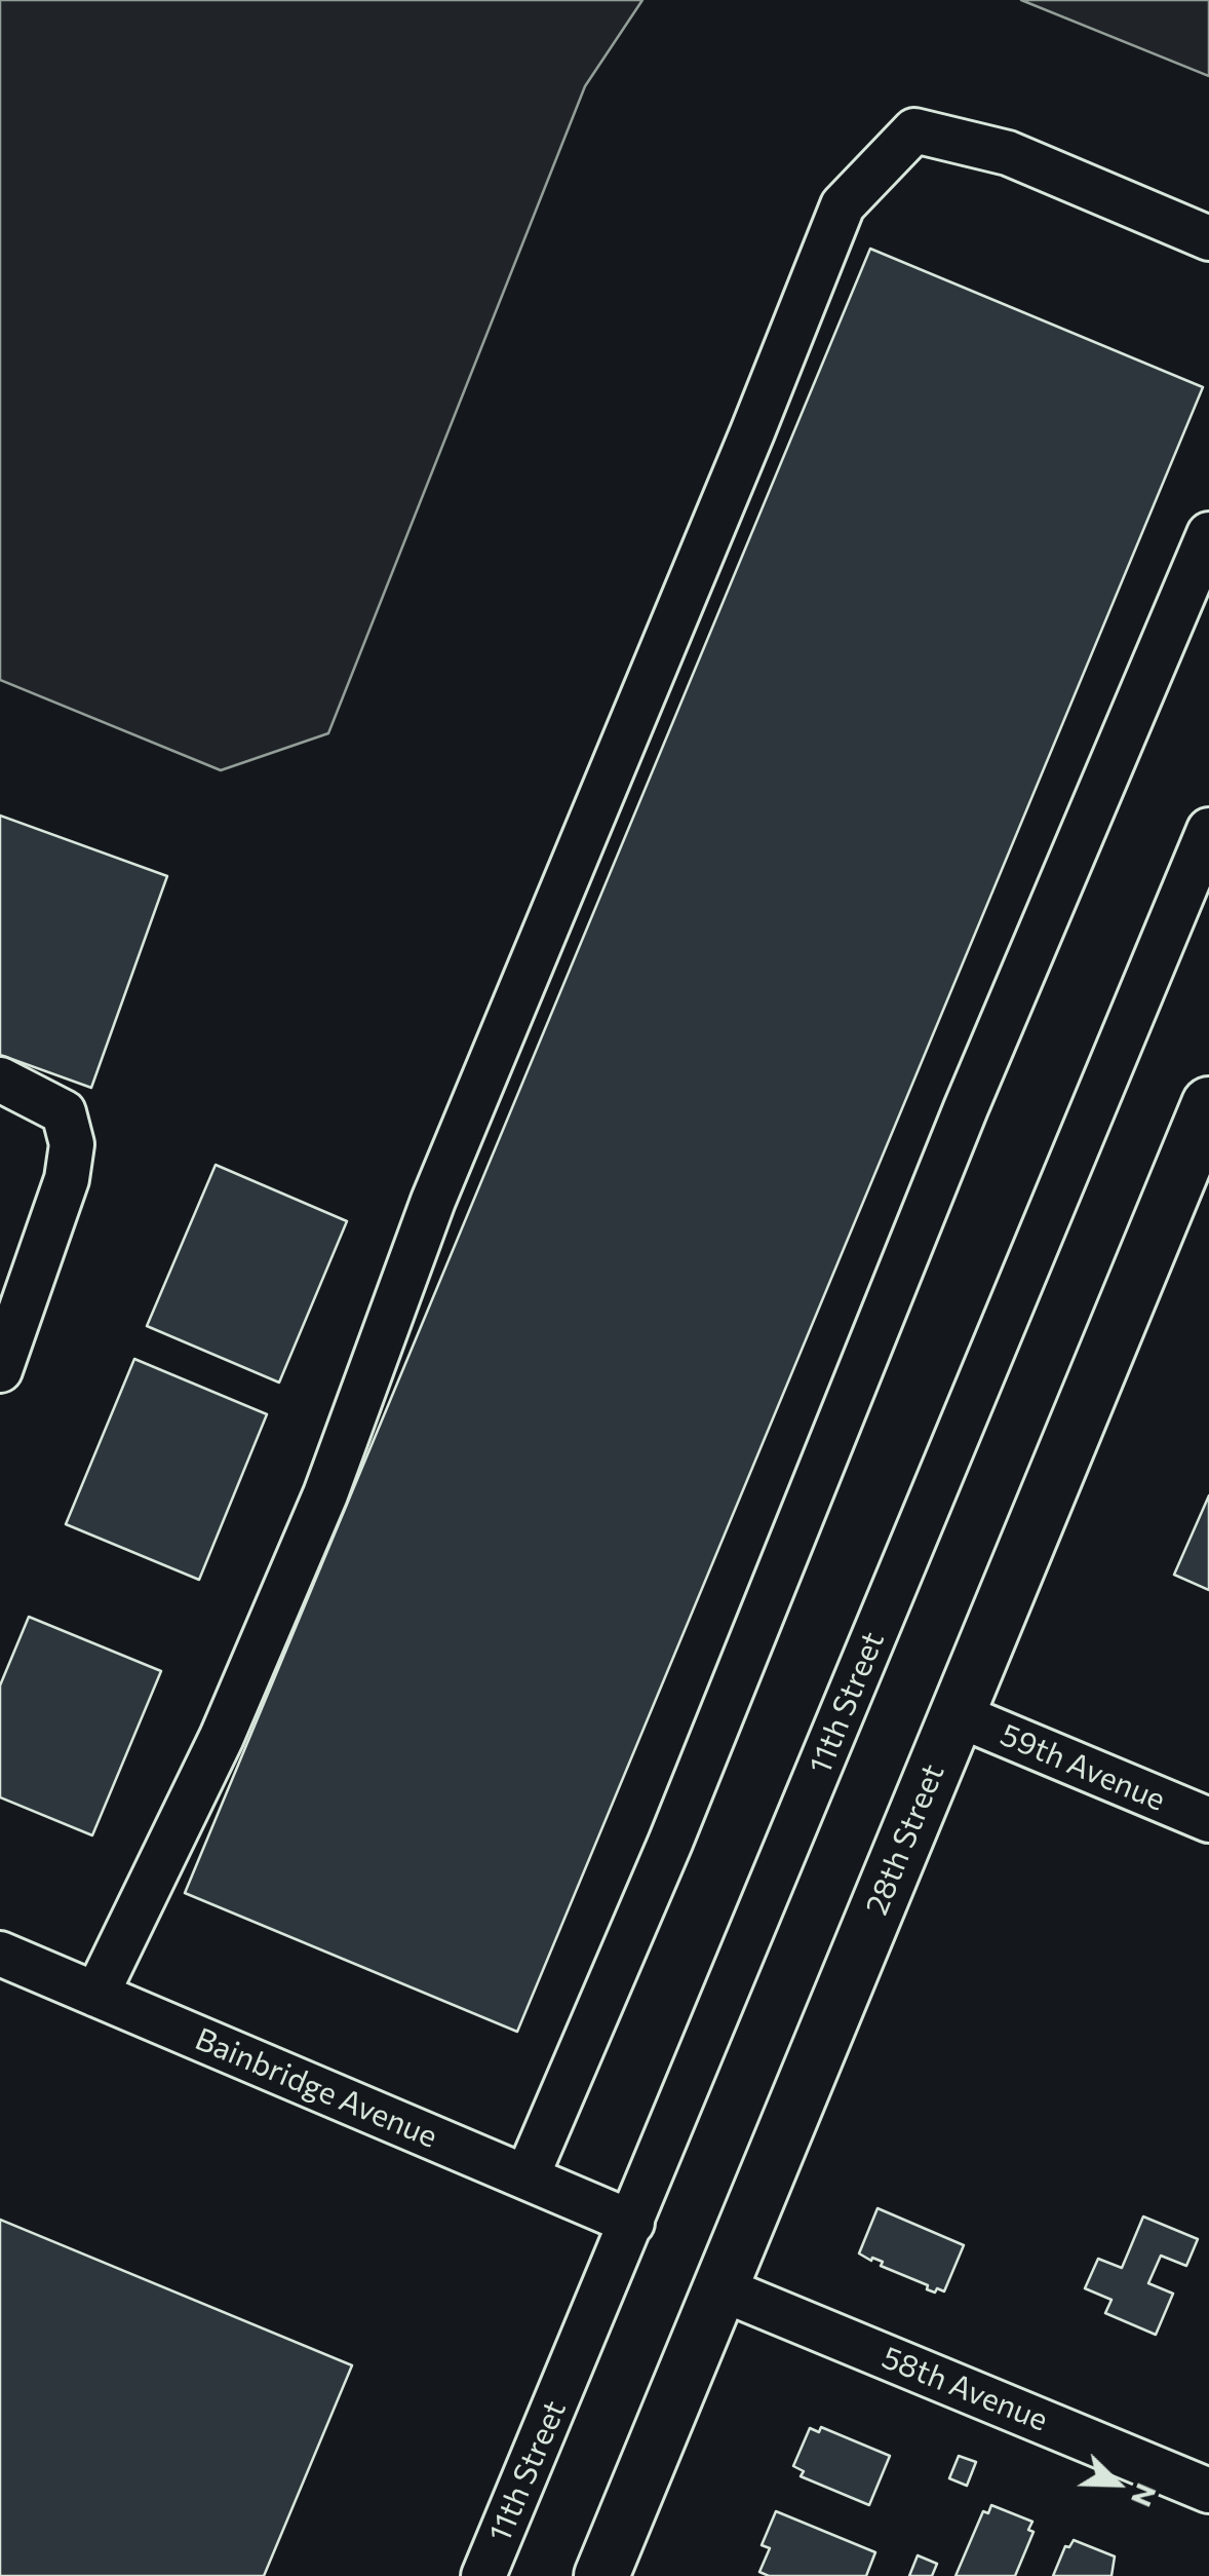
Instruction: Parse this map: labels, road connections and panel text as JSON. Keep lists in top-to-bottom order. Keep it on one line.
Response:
{"streets":{"main road":["28th Street"],"street":["11th Street","59th Avenue","Bainbridge Avenue","58th Avenue"]},"crossings":[["11th Street","Bainbridge Avenue"],["59th Avenue","28th Street"],["28th Street","58th Avenue"]],"north":"bottom right"}
